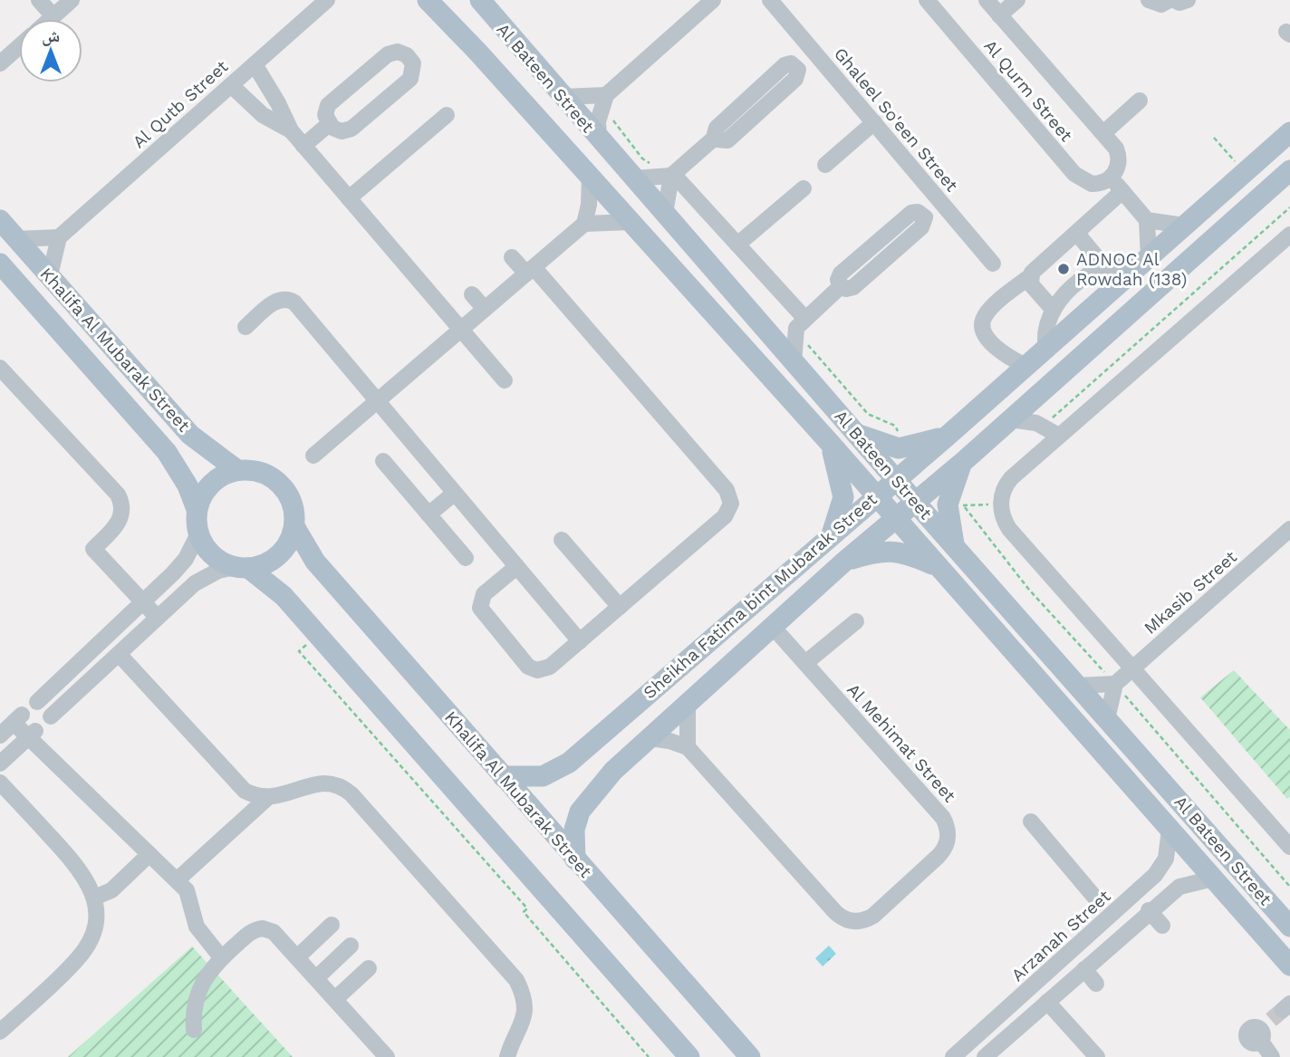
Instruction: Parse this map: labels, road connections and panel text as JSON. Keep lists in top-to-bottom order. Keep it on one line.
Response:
{"streets":{"main road":["Al Bateen Street","Khalifa Al Mubarak Street","Sheikha Fatima bint Mubarak Street"],"street":["Al Qurm Street","Al Qutb Street","Ghaleel So'een Street","Mkasib Street","Al Mehimat Street","Arzanah Street"]},"crossings":[["Al Bateen Street","Sheikha Fatima bint Mubarak Street"],["Al Bateen Street","Arzanah Street"],["Khalifa Al Mubarak Street","Sheikha Fatima bint Mubarak Street"],["Sheikha Fatima bint Mubarak Street","Al Mehimat Street"]],"places":["ADNOC Al Rowdah (138)"],"north":"top"}
